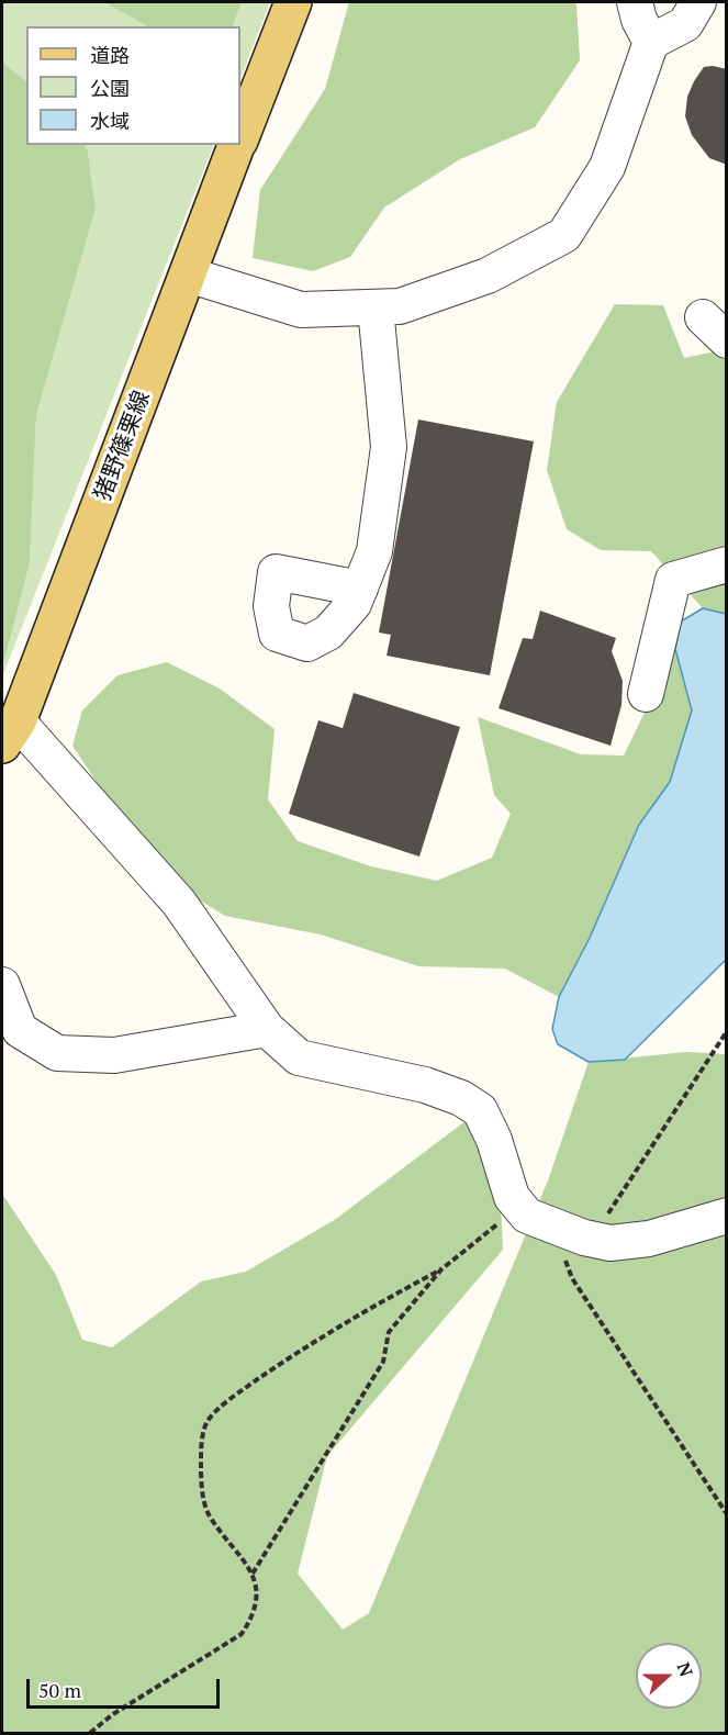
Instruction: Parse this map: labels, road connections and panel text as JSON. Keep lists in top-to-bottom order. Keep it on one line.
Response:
{"streets":{"main road":["猪野篠栗線"]},"legend":["道路","公園","水域"],"scale_bar":"50 m","north":"right"}
